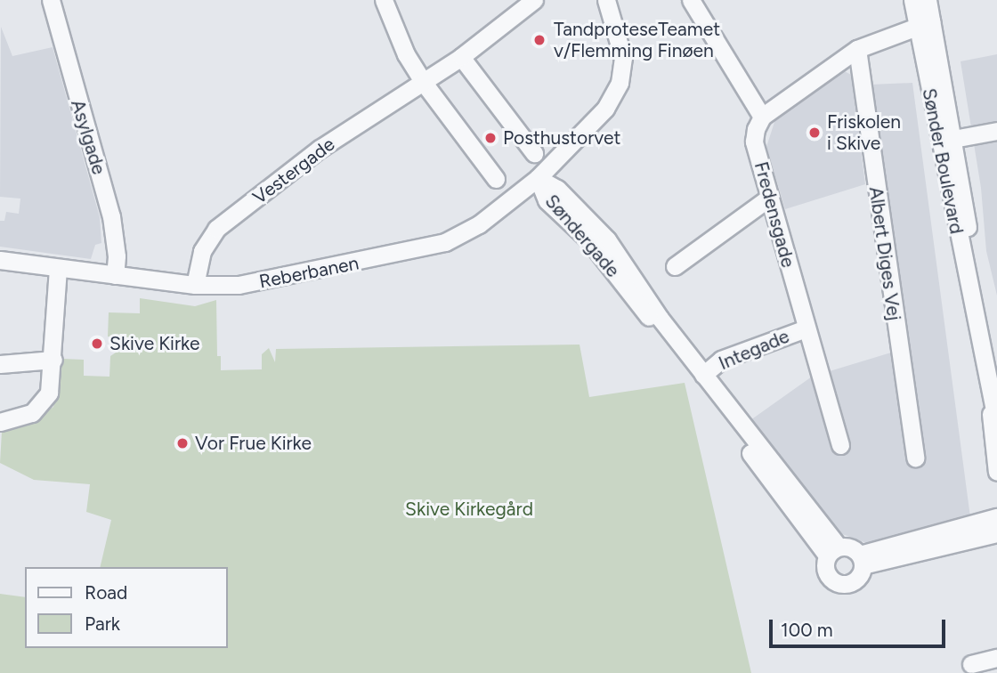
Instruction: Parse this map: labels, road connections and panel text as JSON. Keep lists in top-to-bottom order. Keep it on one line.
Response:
{"streets":{"street":["Asylgade","Sønder Boulevard","Vestergade","Fredensgade","Søndergade","Albert Diges Vej","Reberbanen","Integade"]},"crossings":[["Asylgade","Reberbanen"],["Vestergade","Reberbanen"],["Fredensgade","Integade"],["Søndergade","Reberbanen"],["Søndergade","Integade"]],"parks":["Skive Kirkegård"],"places":["TandproteseTeamet v/Flemming Finøen","Friskolen i Skive","Posthustorvet","Skive Kirke","Vor Frue Kirke"],"legend":["Road","Park"],"scale_bar":"100 m"}
